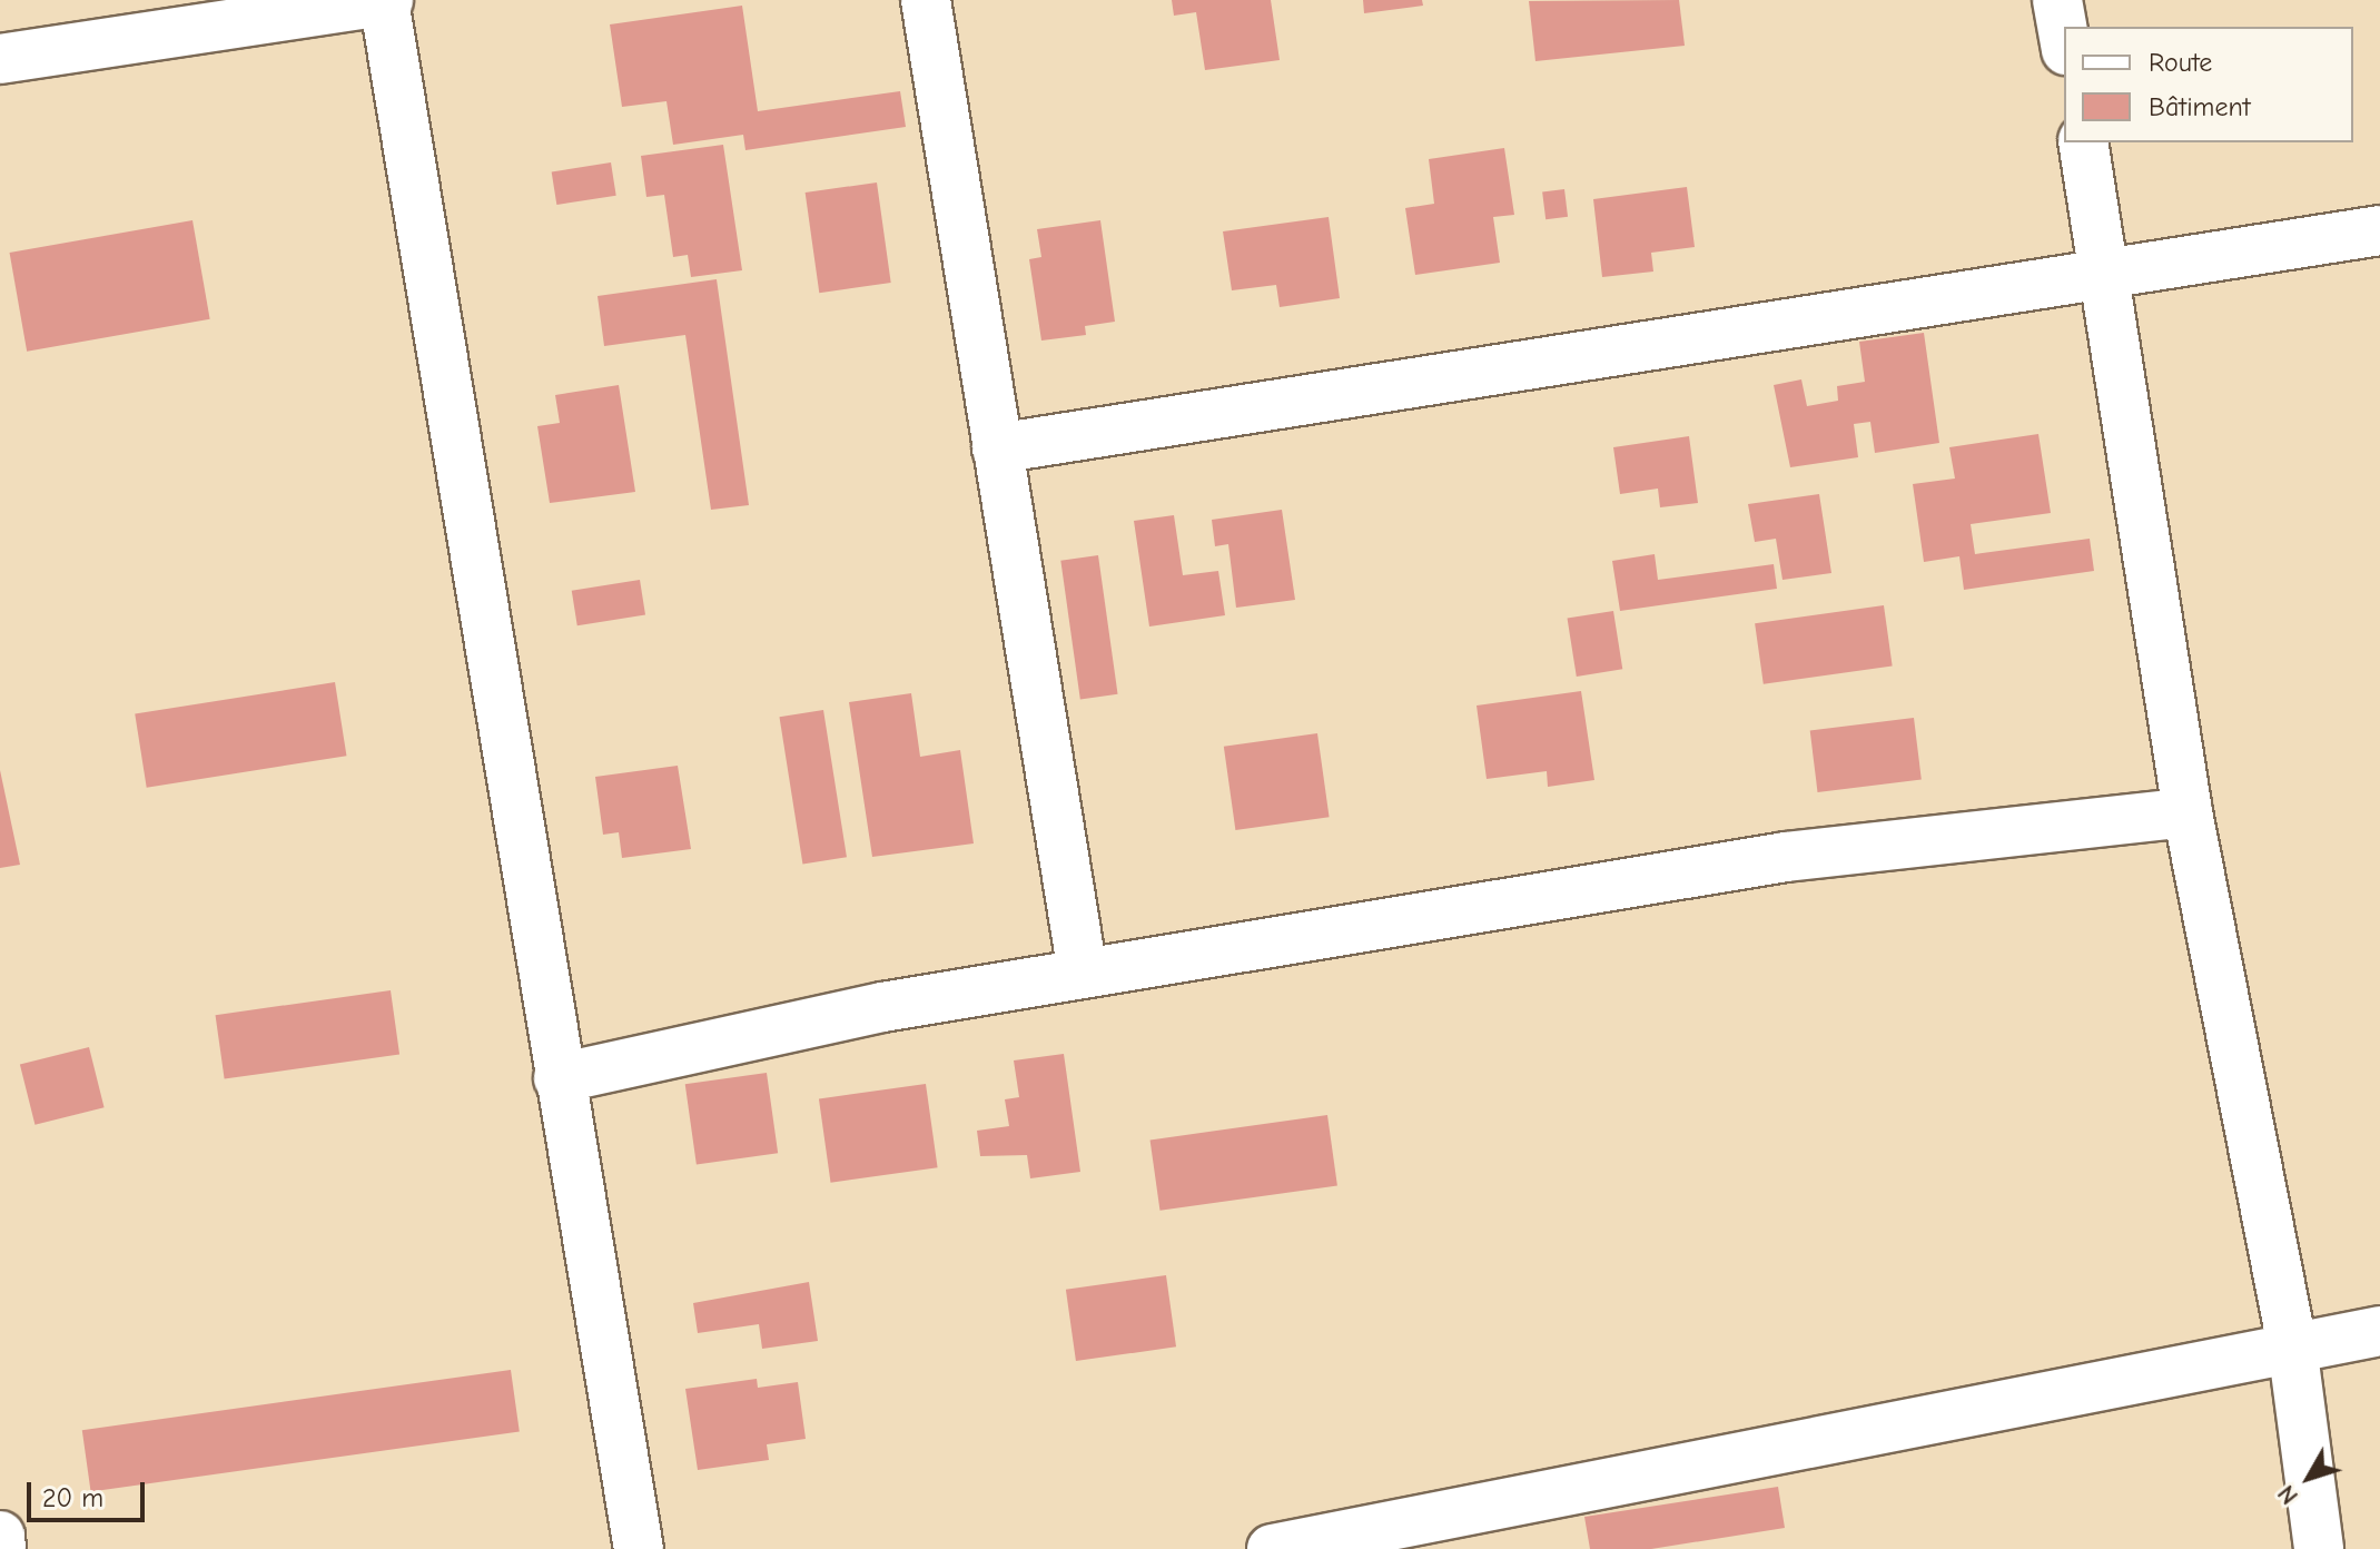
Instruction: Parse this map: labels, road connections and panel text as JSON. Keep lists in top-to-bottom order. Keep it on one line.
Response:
{"legend":["Route","Bâtiment"],"scale_bar":"20 m","north":"bottom left"}
